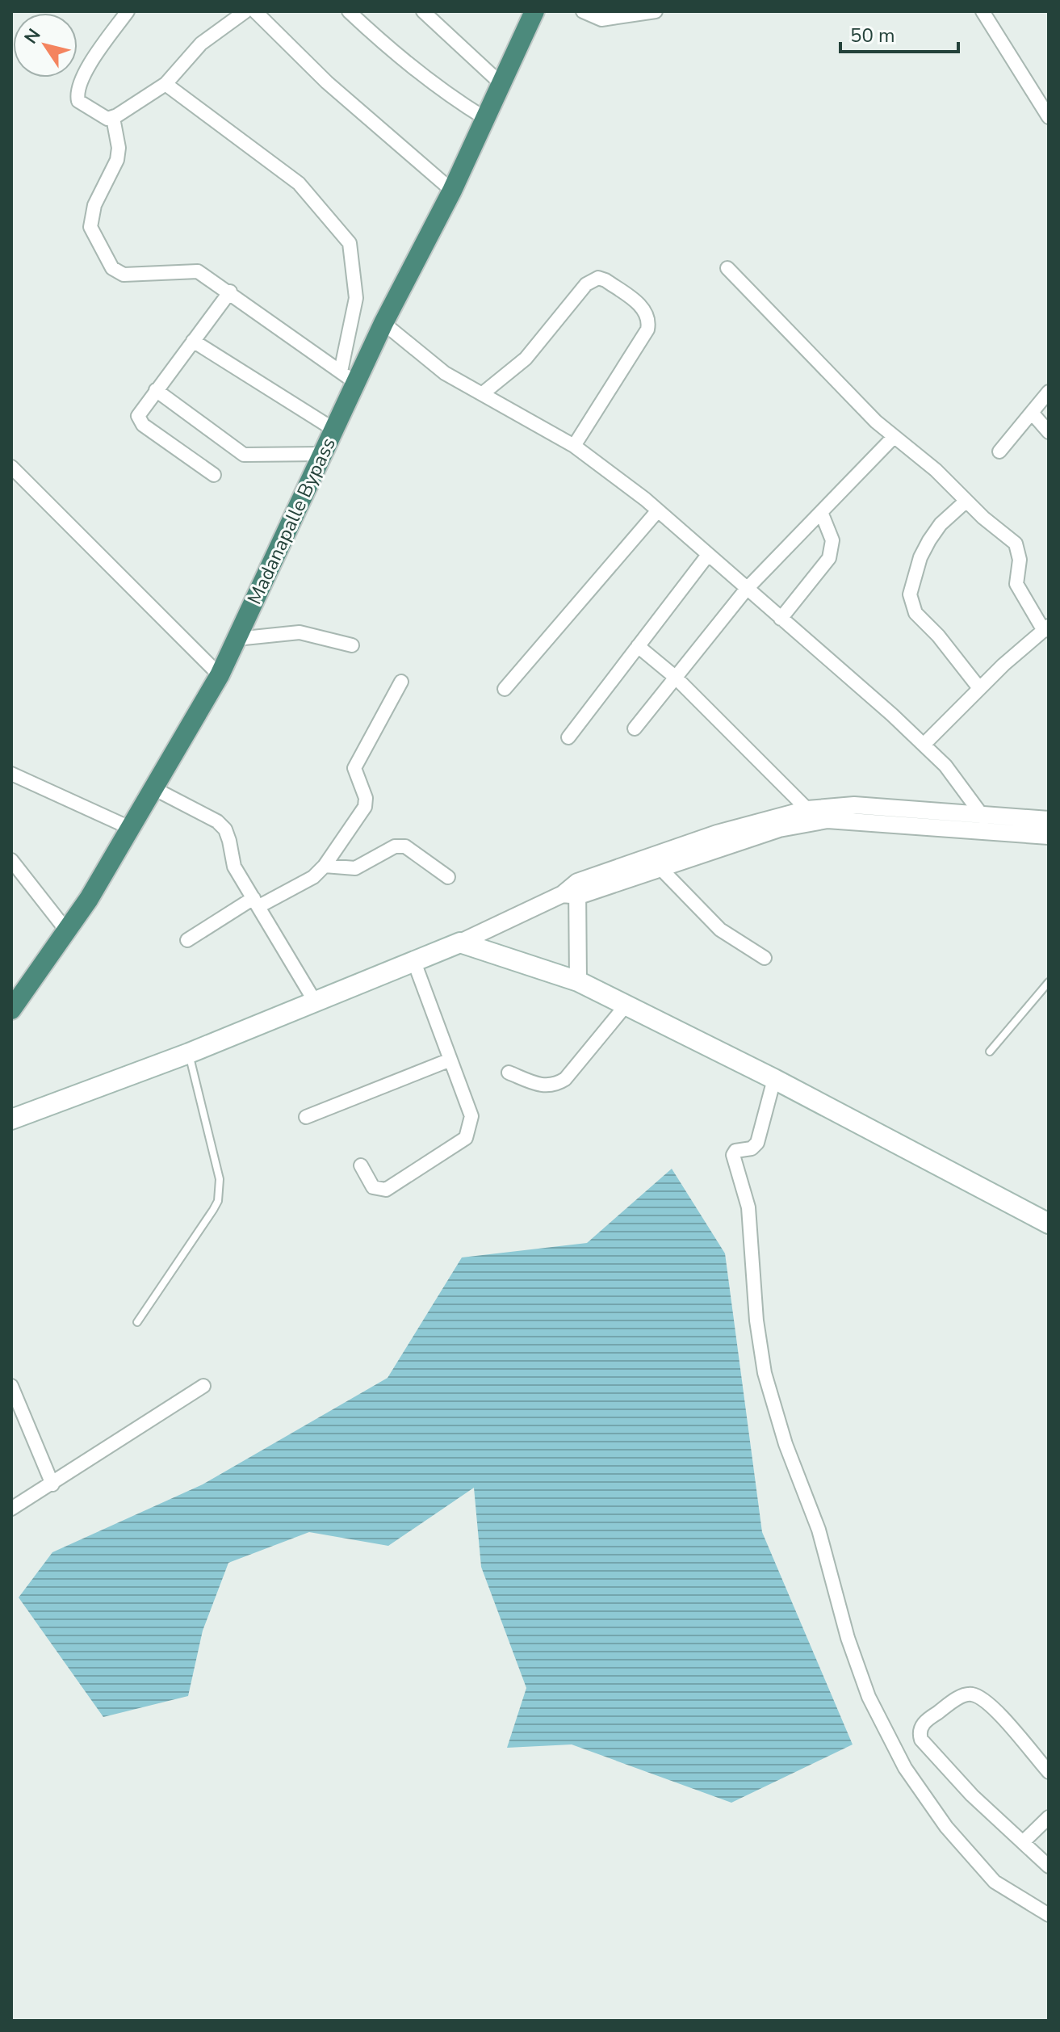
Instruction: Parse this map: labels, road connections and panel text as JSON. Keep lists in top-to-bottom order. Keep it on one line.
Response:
{"streets":{"highway":["Madanapalle Bypass"]},"scale_bar":"50 m","north":"top left"}
